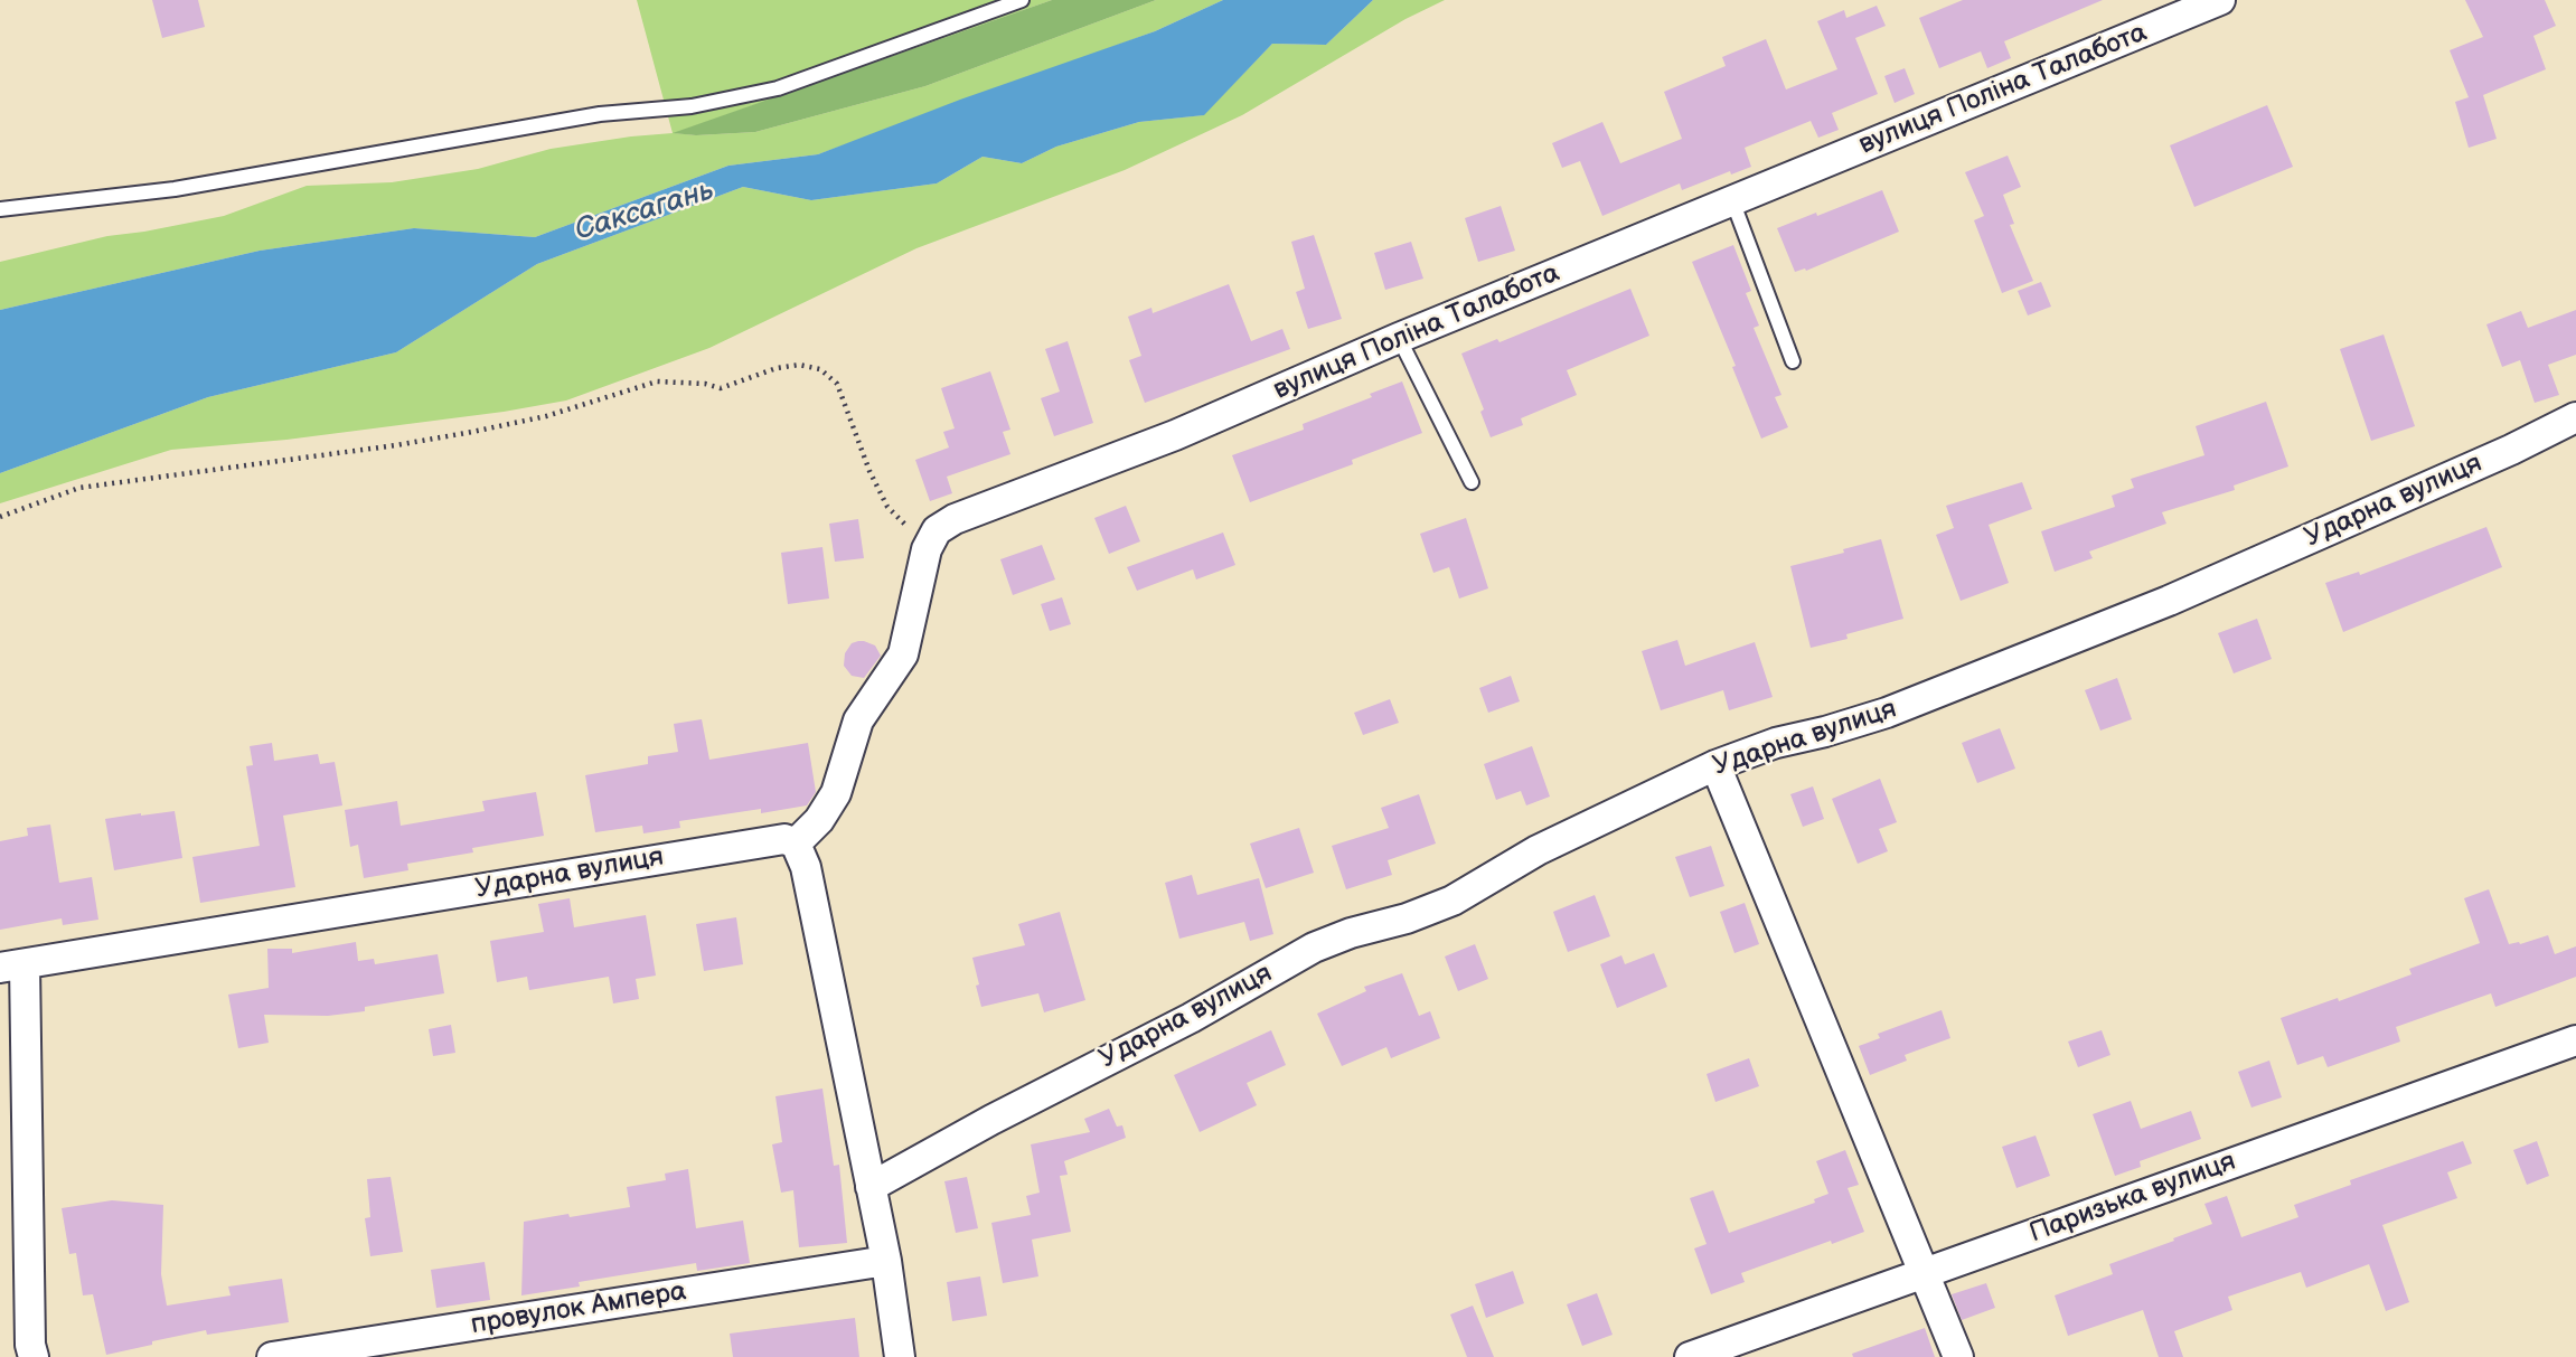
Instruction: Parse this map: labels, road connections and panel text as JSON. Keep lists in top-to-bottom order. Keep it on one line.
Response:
{"streets":{"street":["вулиця Поліна Талабота","Ударна вулиця","Паризька вулиця","провулок Ампера"]},"crossings":[["вулиця Поліна Талабота","Ударна вулиця"]],"water":["Саксагань"]}
